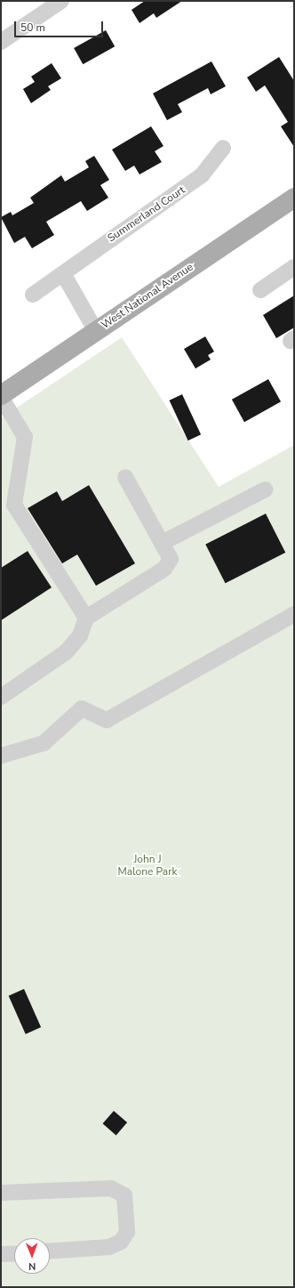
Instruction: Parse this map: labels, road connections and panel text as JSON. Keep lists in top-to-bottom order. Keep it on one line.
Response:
{"streets":{"main road":["West National Avenue"],"street":["Summerland Court"]},"parks":["John J Malone Park"],"scale_bar":"50 m","north":"bottom"}
